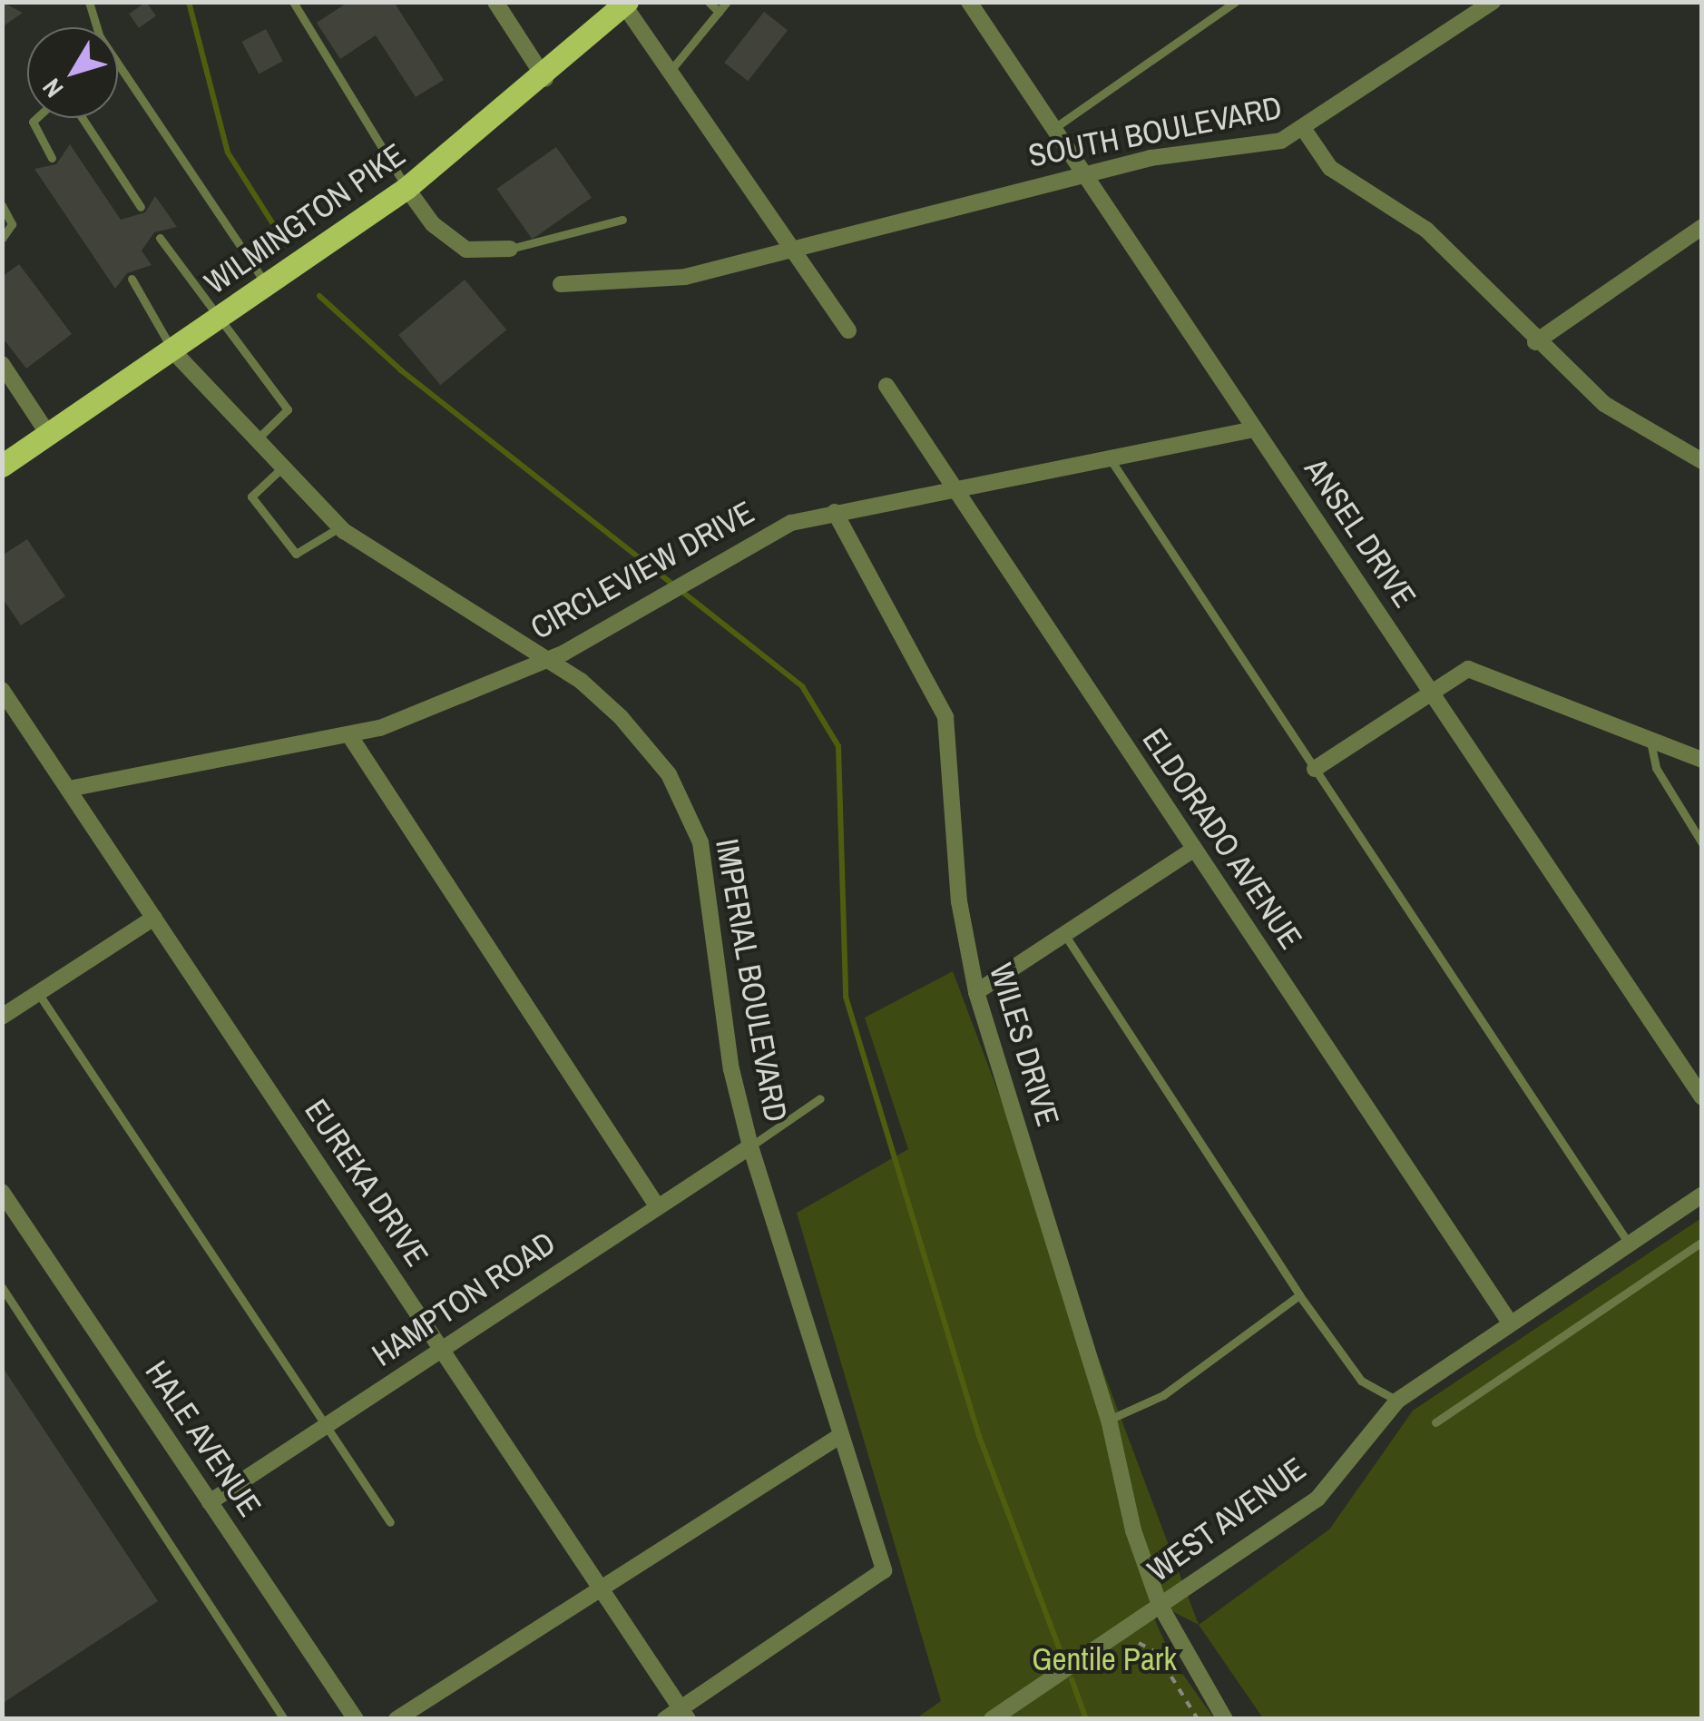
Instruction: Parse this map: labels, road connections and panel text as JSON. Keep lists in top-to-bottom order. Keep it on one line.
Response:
{"streets":{"main road":["WILMINGTON PIKE"],"street":["SOUTH BOULEVARD","ANSEL DRIVE","CIRCLEVIEW DRIVE","ELDORADO AVENUE","IMPERIAL BOULEVARD","WILES DRIVE","EUREKA DRIVE","HAMPTON ROAD","HALE AVENUE","WEST AVENUE"]},"crossings":[["SOUTH BOULEVARD","ANSEL DRIVE"],["WILMINGTON PIKE","IMPERIAL BOULEVARD"],["ANSEL DRIVE","CIRCLEVIEW DRIVE"],["CIRCLEVIEW DRIVE","ELDORADO AVENUE"],["CIRCLEVIEW DRIVE","IMPERIAL BOULEVARD"],["CIRCLEVIEW DRIVE","WILES DRIVE"],["CIRCLEVIEW DRIVE","EUREKA DRIVE"],["ELDORADO AVENUE","WEST AVENUE"],["IMPERIAL BOULEVARD","EUREKA DRIVE"],["IMPERIAL BOULEVARD","HAMPTON ROAD"],["WILES DRIVE","WEST AVENUE"],["EUREKA DRIVE","HAMPTON ROAD"],["HAMPTON ROAD","HALE AVENUE"]],"parks":["Gentile Park"],"north":"bottom left"}
